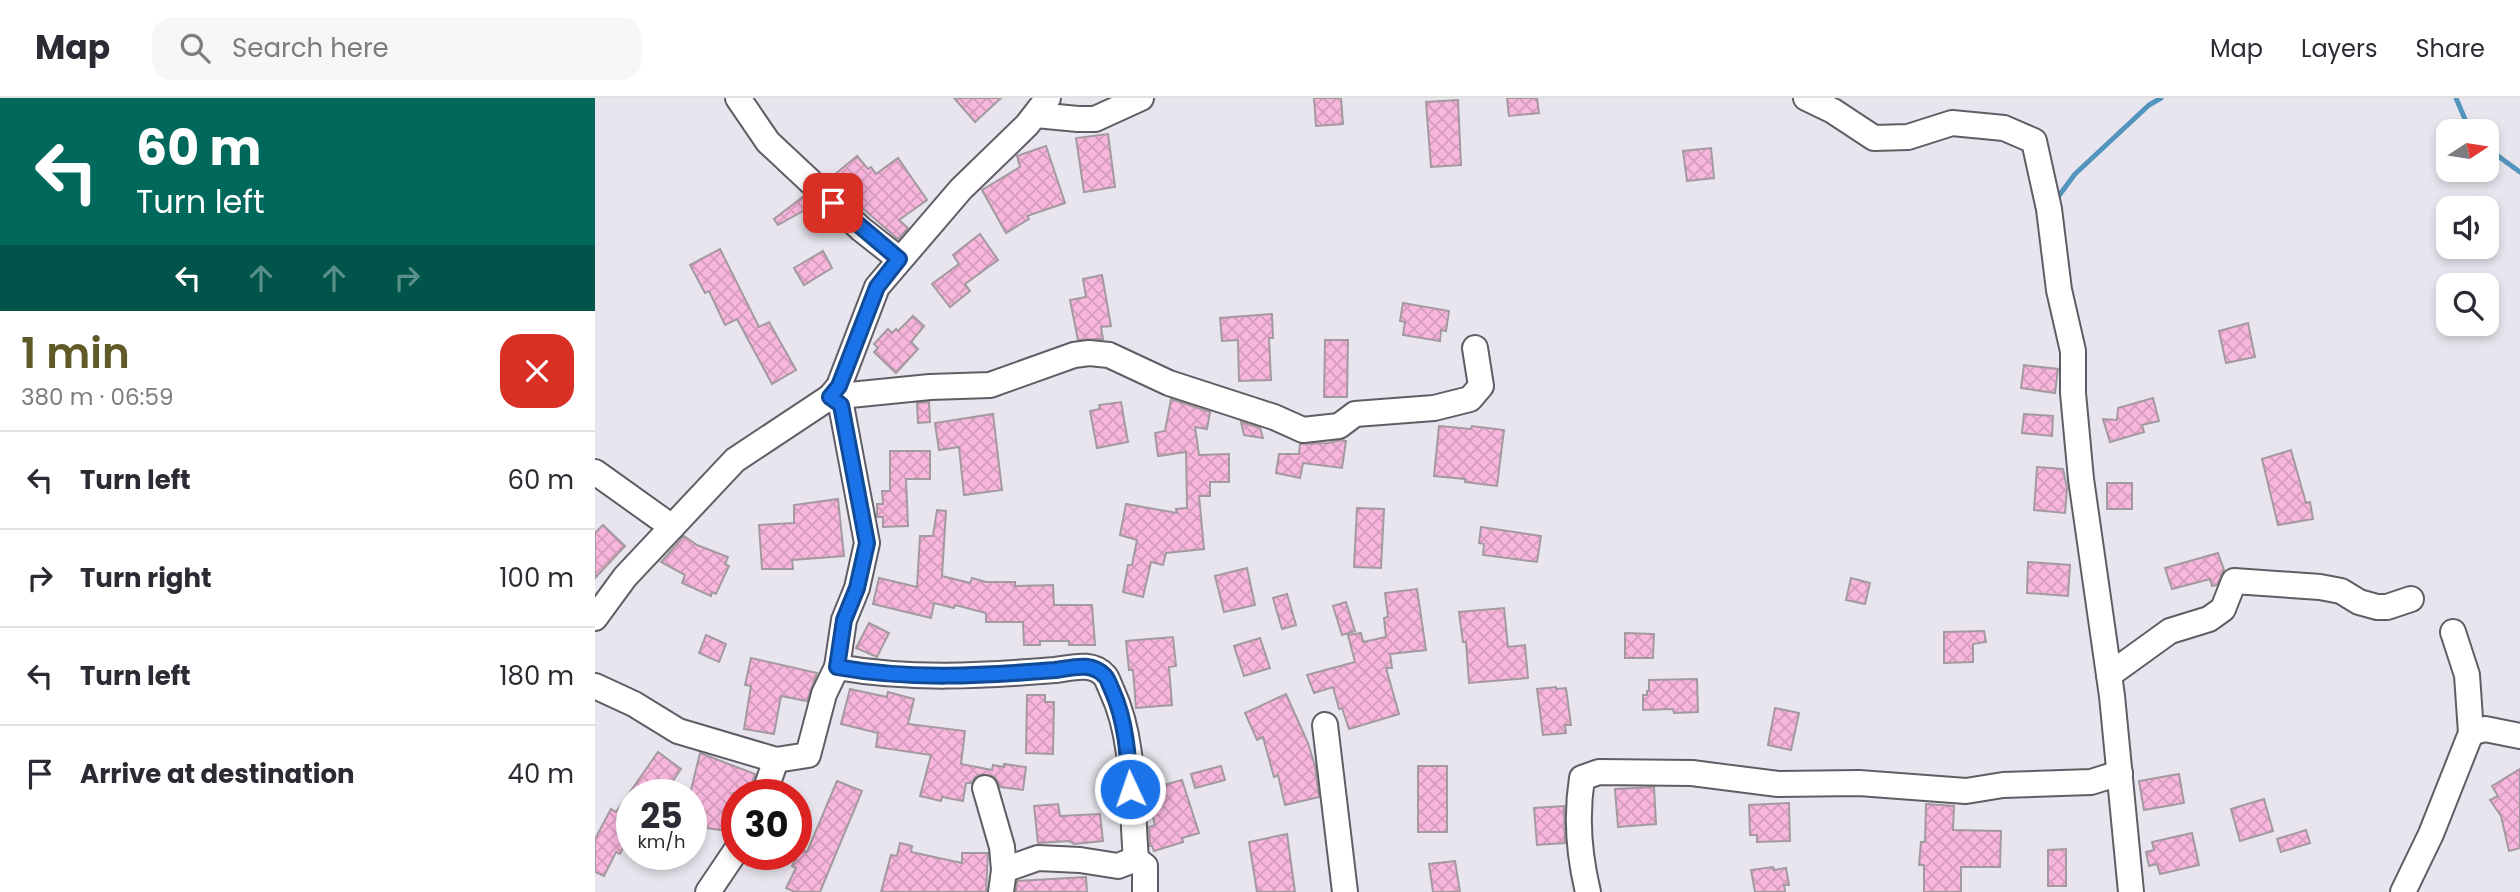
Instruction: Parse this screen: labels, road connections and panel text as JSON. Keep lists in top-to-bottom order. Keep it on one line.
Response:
{"north":"right","page":{"header":"Map","search":"Search here","nav":["Map","Layers","Share"],"turn":["60 m","Turn left"],"heading":["1 min","380 m · 06:59"],"list":[{"name":"Turn left","value":"60 m"},{"name":"Turn right","value":"100 m"},{"name":"Turn left","value":"180 m"},{"name":"Arrive at destination","value":"40 m"}],"speed":"25 km/h","limit":"30"}}
